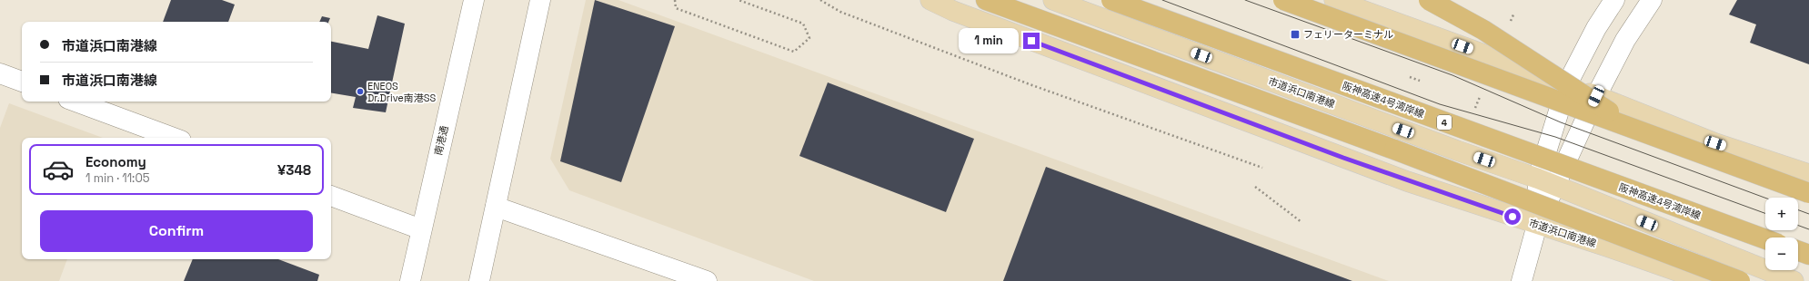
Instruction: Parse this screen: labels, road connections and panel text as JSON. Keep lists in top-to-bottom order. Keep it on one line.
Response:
{"streets":{"highway":["阪神高速4号湾岸線","4"],"main road":["市道浜口南港線"],"street":["南港通"]},"places":{"transit":["フェリーターミナル"],"other":["ENEOS Dr.Drive南港SS"]},"page":{"banner":["市道浜口南港線","市道浜口南港線"],"bubble":"1 min","list":[{"name":"Economy","note":"1 min · 11:05","value":"¥348"}],"map_buttons":["+","−"],"buttons":"Confirm"}}
